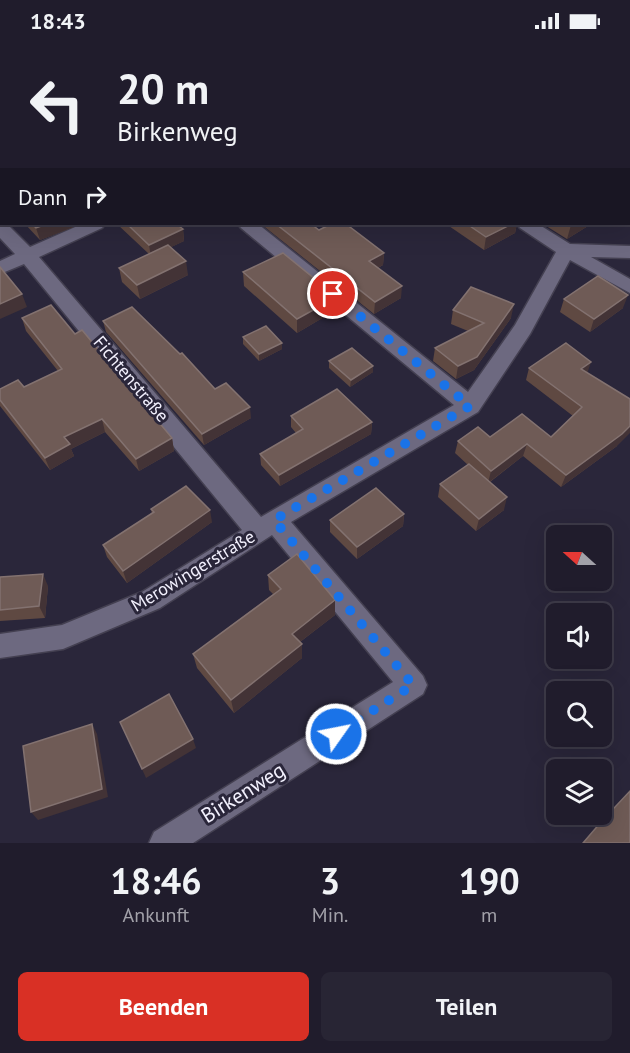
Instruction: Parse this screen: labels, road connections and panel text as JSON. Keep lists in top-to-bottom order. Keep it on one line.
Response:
{"streets":{"street":["Fichtenstraße","Merowingerstraße","Birkenweg"]},"crossings":[["Fichtenstraße","Merowingerstraße"],["Fichtenstraße","Birkenweg"],["Merowingerstraße","Birkenweg"]],"north":"left","page":{"status":"18:43","turn":["20 m","Birkenweg"],"then":"Dann","eta":["18:46","Ankunft","3","Min.","190","m"],"buttons":["Beenden","Teilen"]}}
